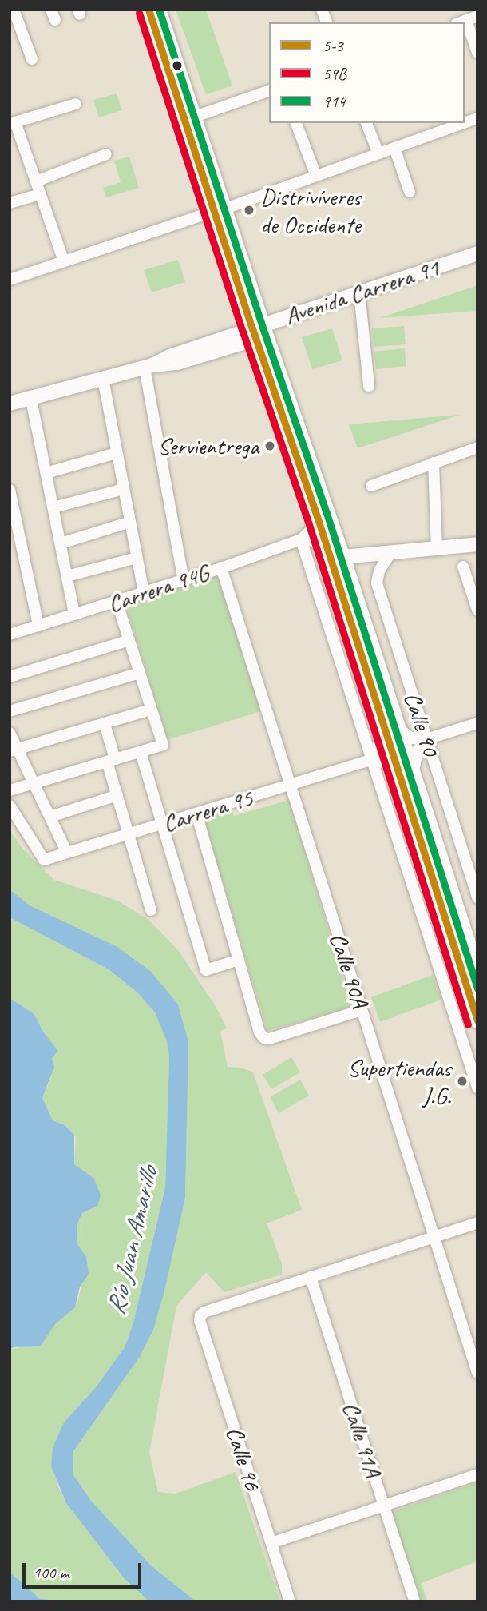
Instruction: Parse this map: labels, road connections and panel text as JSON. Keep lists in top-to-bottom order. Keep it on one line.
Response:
{"streets":{"main road":["Avenida Carrera 91"],"street":["Carrera 94G","Calle 90","Carrera 95","Calle 90A","Calle 91A","Calle 96"]},"crossings":[["Carrera 94G","Calle 90A"],["Carrera 95","Calle 90A"],["Calle 91A","Calle 96"]],"water":["Río Juan Amarillo"],"places":["Distrivíveres de Occidente","Servientrega","Supertiendas J.G."],"lines":["transit line 5-3","transit line 914","transit line 59B"],"legend":["5-3","59B","914"],"scale_bar":"100 m"}
